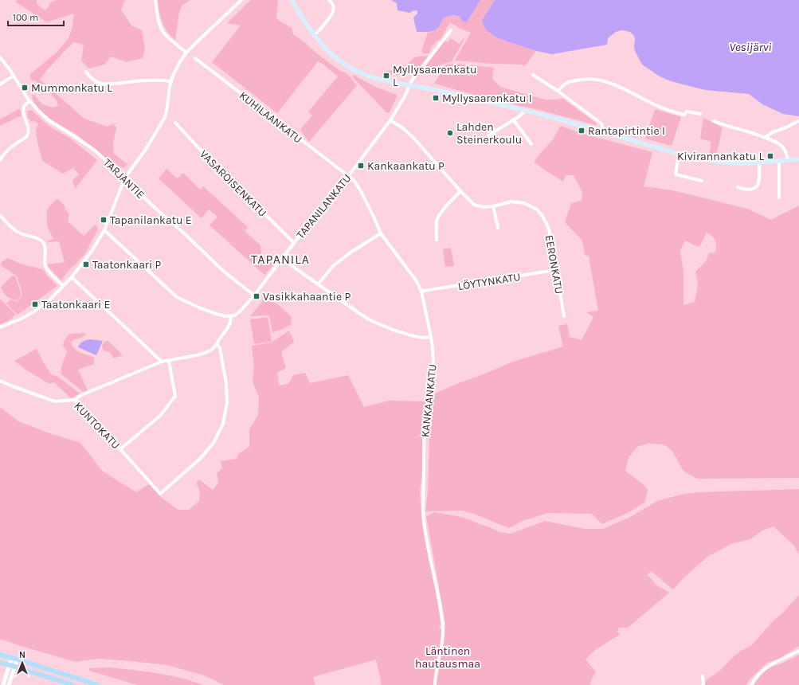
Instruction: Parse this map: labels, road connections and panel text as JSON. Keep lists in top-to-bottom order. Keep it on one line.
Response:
{"streets":{"street":["KUHILAANKATU","TARJANTIE","VASAROISENKATU","TAPANILANKATU","EERONKATU","LÖYTYNKATU","KANKAANKATU","KUNTOKATU"]},"crossings":[["KUHILAANKATU","TAPANILANKATU"],["KUHILAANKATU","KANKAANKATU"],["TARJANTIE","TAPANILANKATU"],["VASAROISENKATU","TAPANILANKATU"],["TAPANILANKATU","EERONKATU"],["TAPANILANKATU","KANKAANKATU"],["EERONKATU","LÖYTYNKATU"],["LÖYTYNKATU","KANKAANKATU"]],"districts":["TAPANILA"],"water":["Vesijärvi"],"parks":["Läntinen hautausmaa"],"places":{"transit":["Myllysaarenkatu L","Mummonkatu L","Myllysaarenkatu I","Rantapirtintie I","Kivirannankatu L","Kankaankatu P","Tapanilankatu E","Taatonkaari P","Vasikkahaantie P","Taatonkaari E"],"other":["Lahden Steinerkoulu"]},"scale_bar":"100 m","north":"top"}
